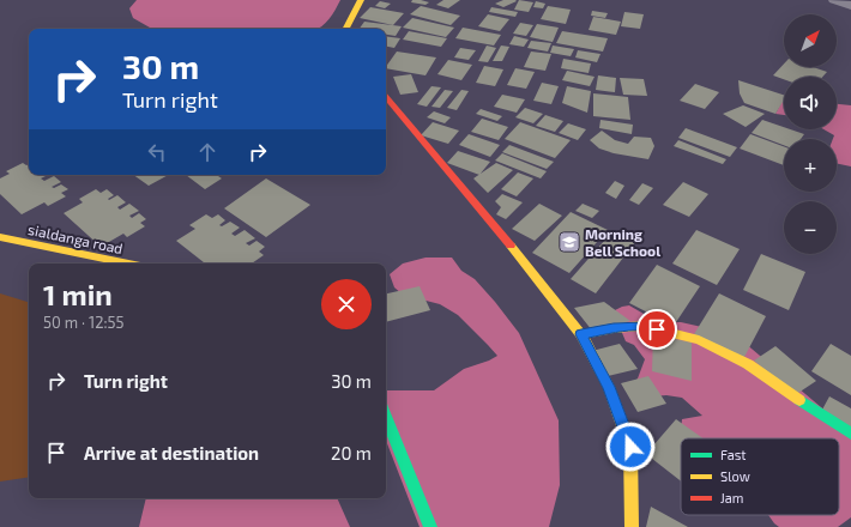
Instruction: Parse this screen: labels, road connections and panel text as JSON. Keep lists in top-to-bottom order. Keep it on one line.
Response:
{"streets":{"street":["sialdanga road"]},"places":{"school or university":["Morning Bell School"]},"legend":["Fast","Slow","Jam"],"north":"top right","page":{"map_buttons":["+","−"],"turn":["30 m","Turn right"],"heading":["1 min","50 m · 12:55"],"list":[{"name":"Turn right","value":"30 m"},{"name":"Arrive at destination","value":"20 m"}]}}
